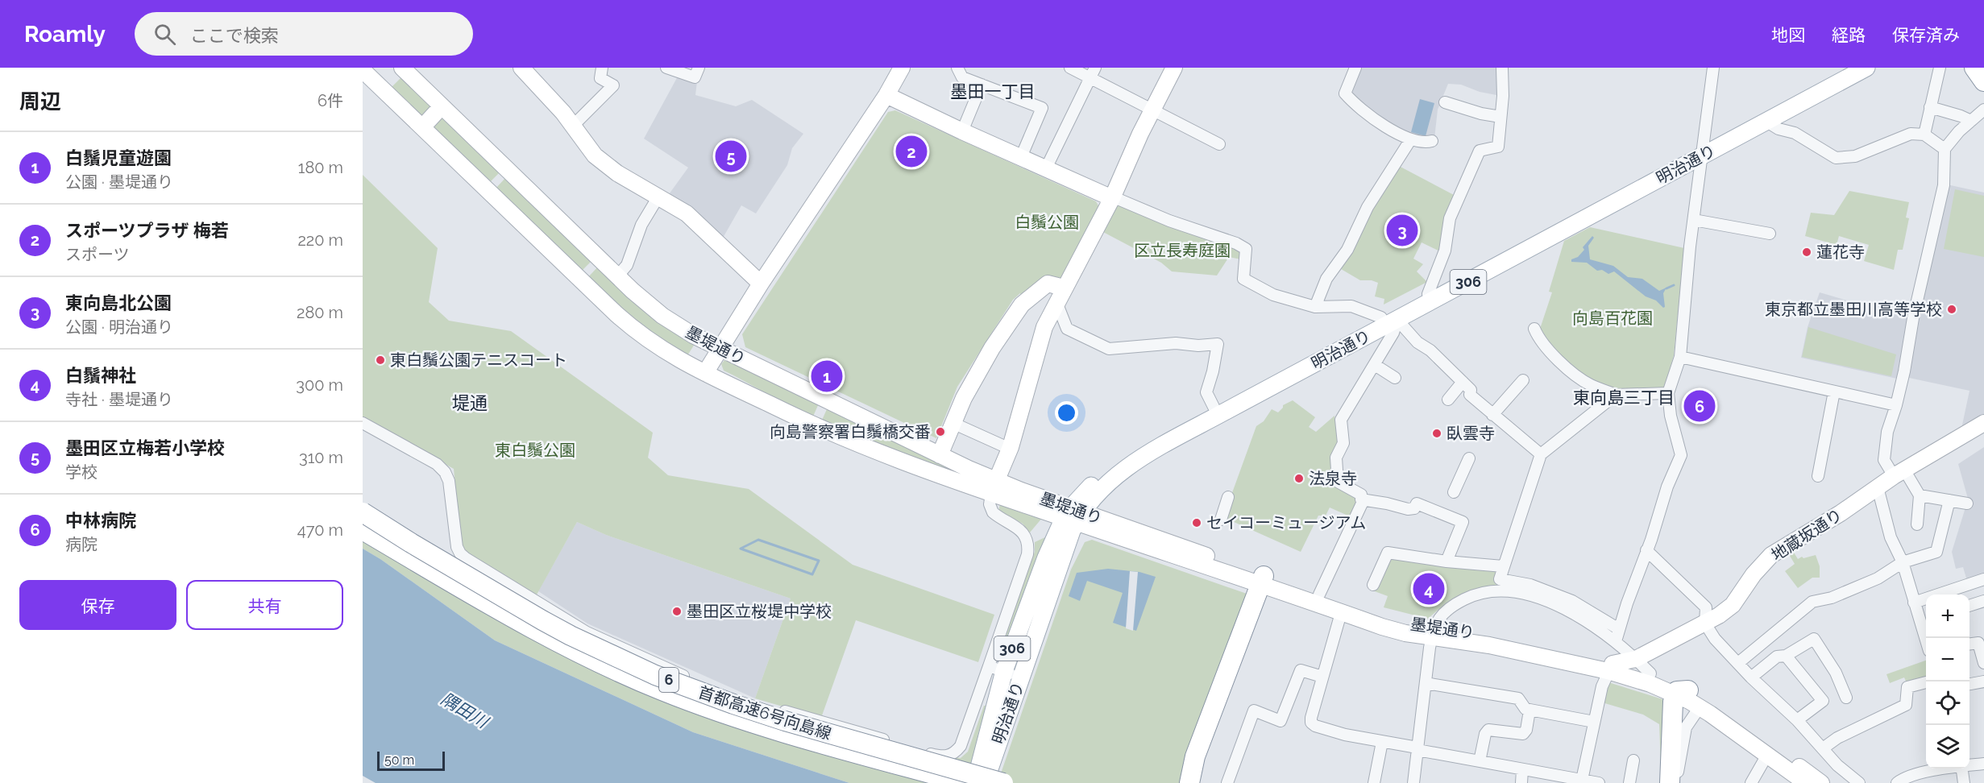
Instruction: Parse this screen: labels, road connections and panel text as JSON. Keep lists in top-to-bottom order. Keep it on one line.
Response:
{"streets":{"highway":["6","首都高速6号向島線"],"main road":["明治通り","306","墨堤通り","地蔵坂通り"]},"crossings":[["明治通り","墨堤通り"],["墨堤通り","地蔵坂通り"]],"districts":["墨田一丁目","東向島三丁目","堤通"],"water":["隅田川"],"parks":["白鬚公園","区立長寿庭園","向島百花園","東白鬚公園"],"places":["蓮花寺","東京都立墨田川高等学校","東白鬚公園テニスコート","向島警察署白鬚橋交番","臥雲寺","法泉寺","セイコーミュージアム","墨田区立桜堤中学校"],"scale_bar":"50 m","page":{"header":"Roamly","search":"ここで検索","nav":["地図","経路","保存済み"],"heading":["周辺","6件"],"list":[{"mark":"1","name":"白鬚児童遊園","note":"公園 · 墨堤通り","value":"180 m"},{"mark":"2","name":"スポーツプラザ 梅若","note":"スポーツ","value":"220 m"},{"mark":"3","name":"東向島北公園","note":"公園 · 明治通り","value":"280 m"},{"mark":"4","name":"白鬚神社","note":"寺社 · 墨堤通り","value":"300 m"},{"mark":"5","name":"墨田区立梅若小学校","note":"学校","value":"310 m"},{"mark":"6","name":"中林病院","note":"病院","value":"470 m"}],"pins":["2","5","3","1","6","4"],"buttons":["保存","共有"],"map_buttons":["+","−"],"scale":"50 m"}}
